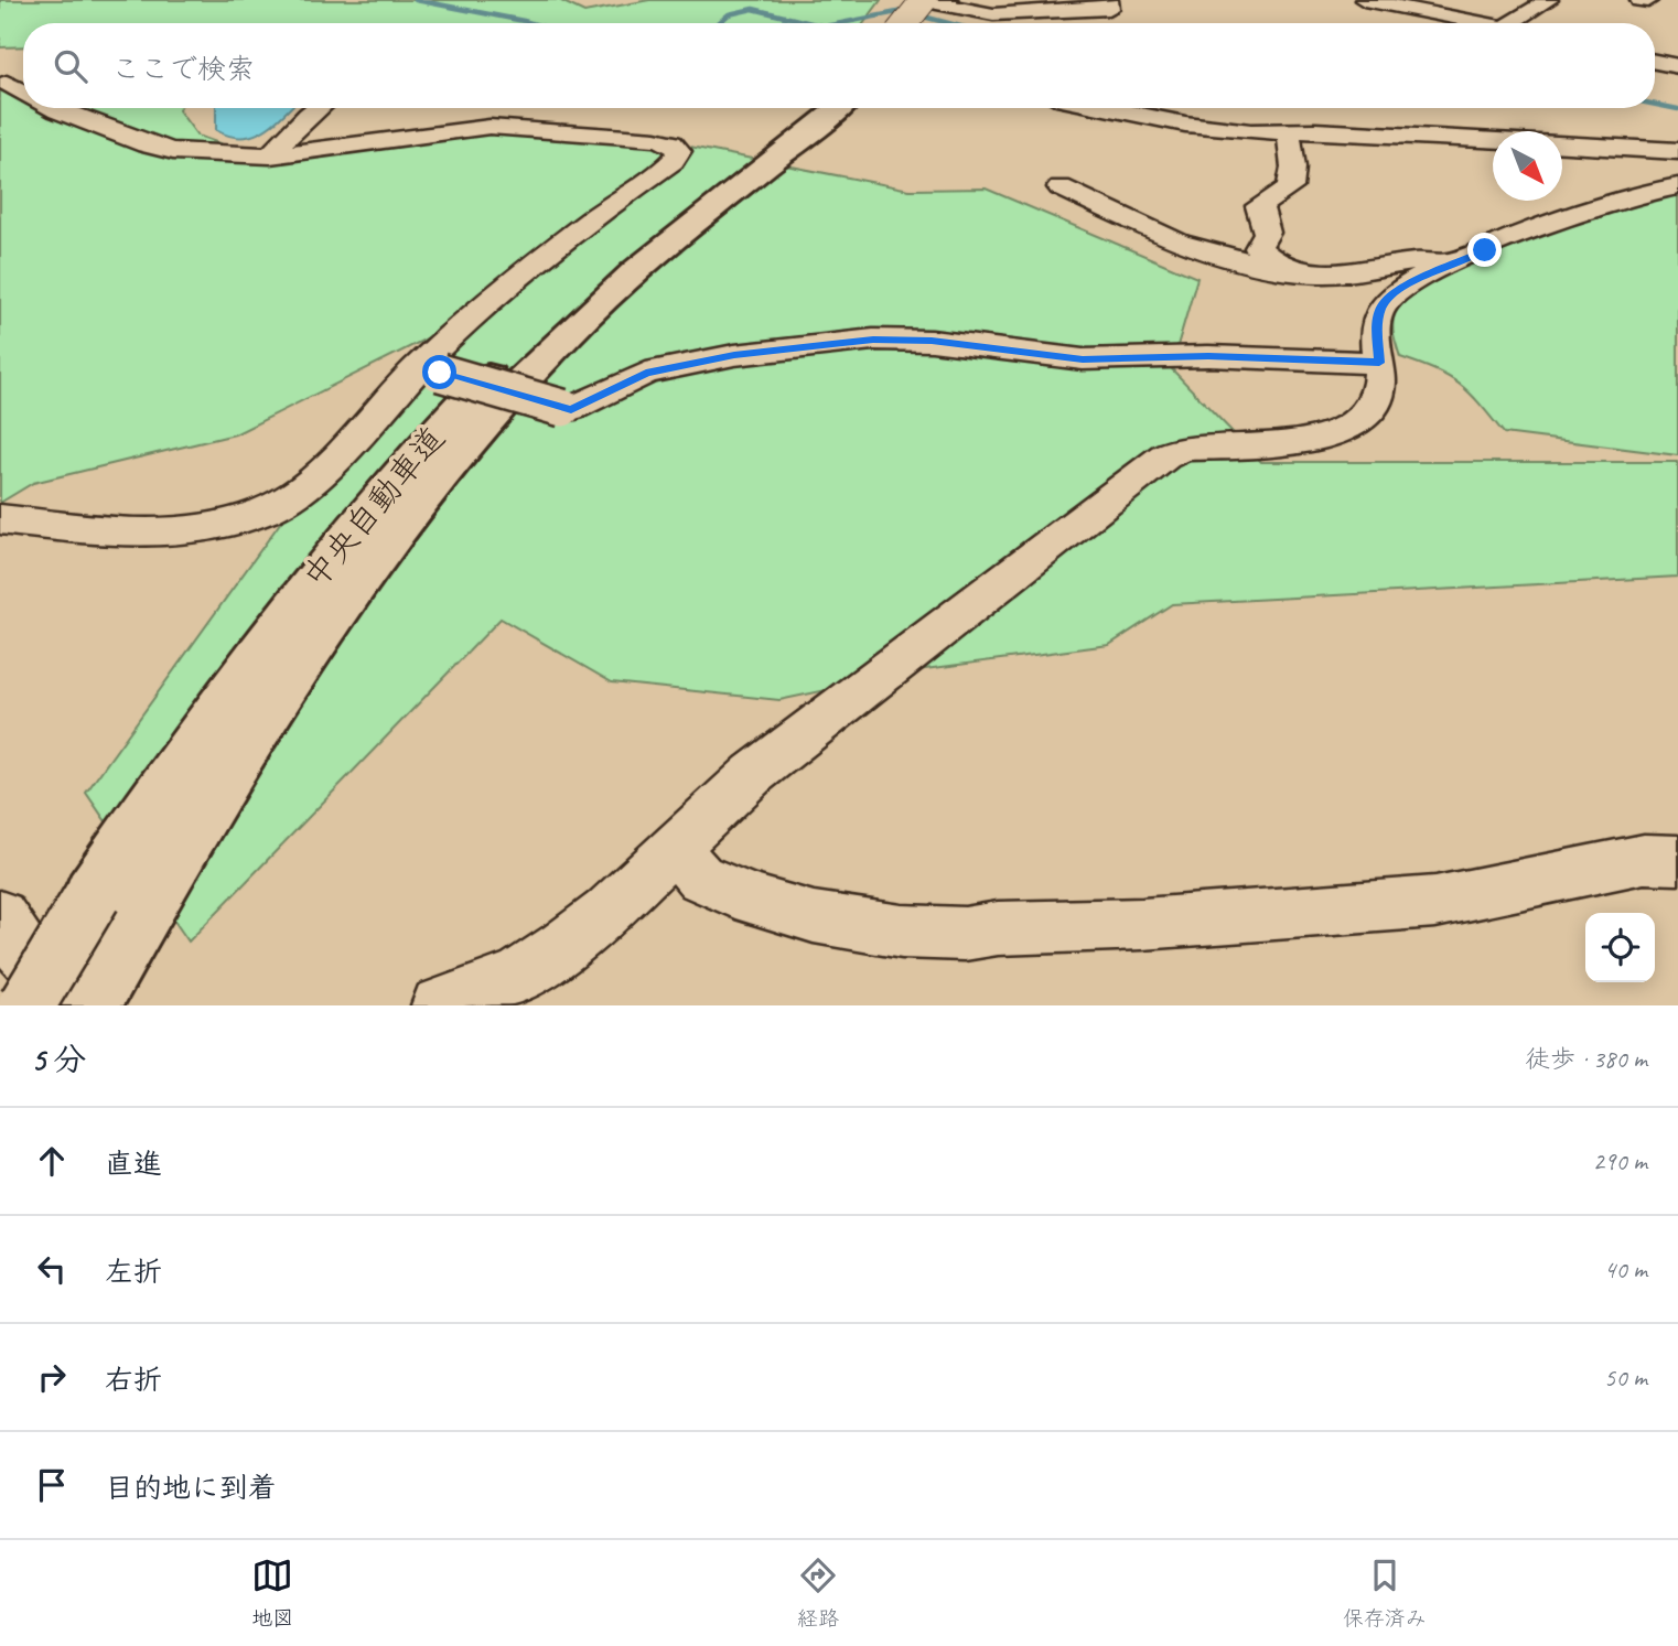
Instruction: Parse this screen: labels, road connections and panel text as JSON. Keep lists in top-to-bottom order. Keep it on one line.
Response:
{"streets":{"highway":["中央自動車道"]},"north":"bottom right","page":{"search":"ここで検索","heading":["5 分","徒歩 · 380 m"],"list":[["直進","290 m"],["左折","40 m"],["右折","50 m"],"目的地に到着"],"nav":["地図","経路","保存済み"]}}
